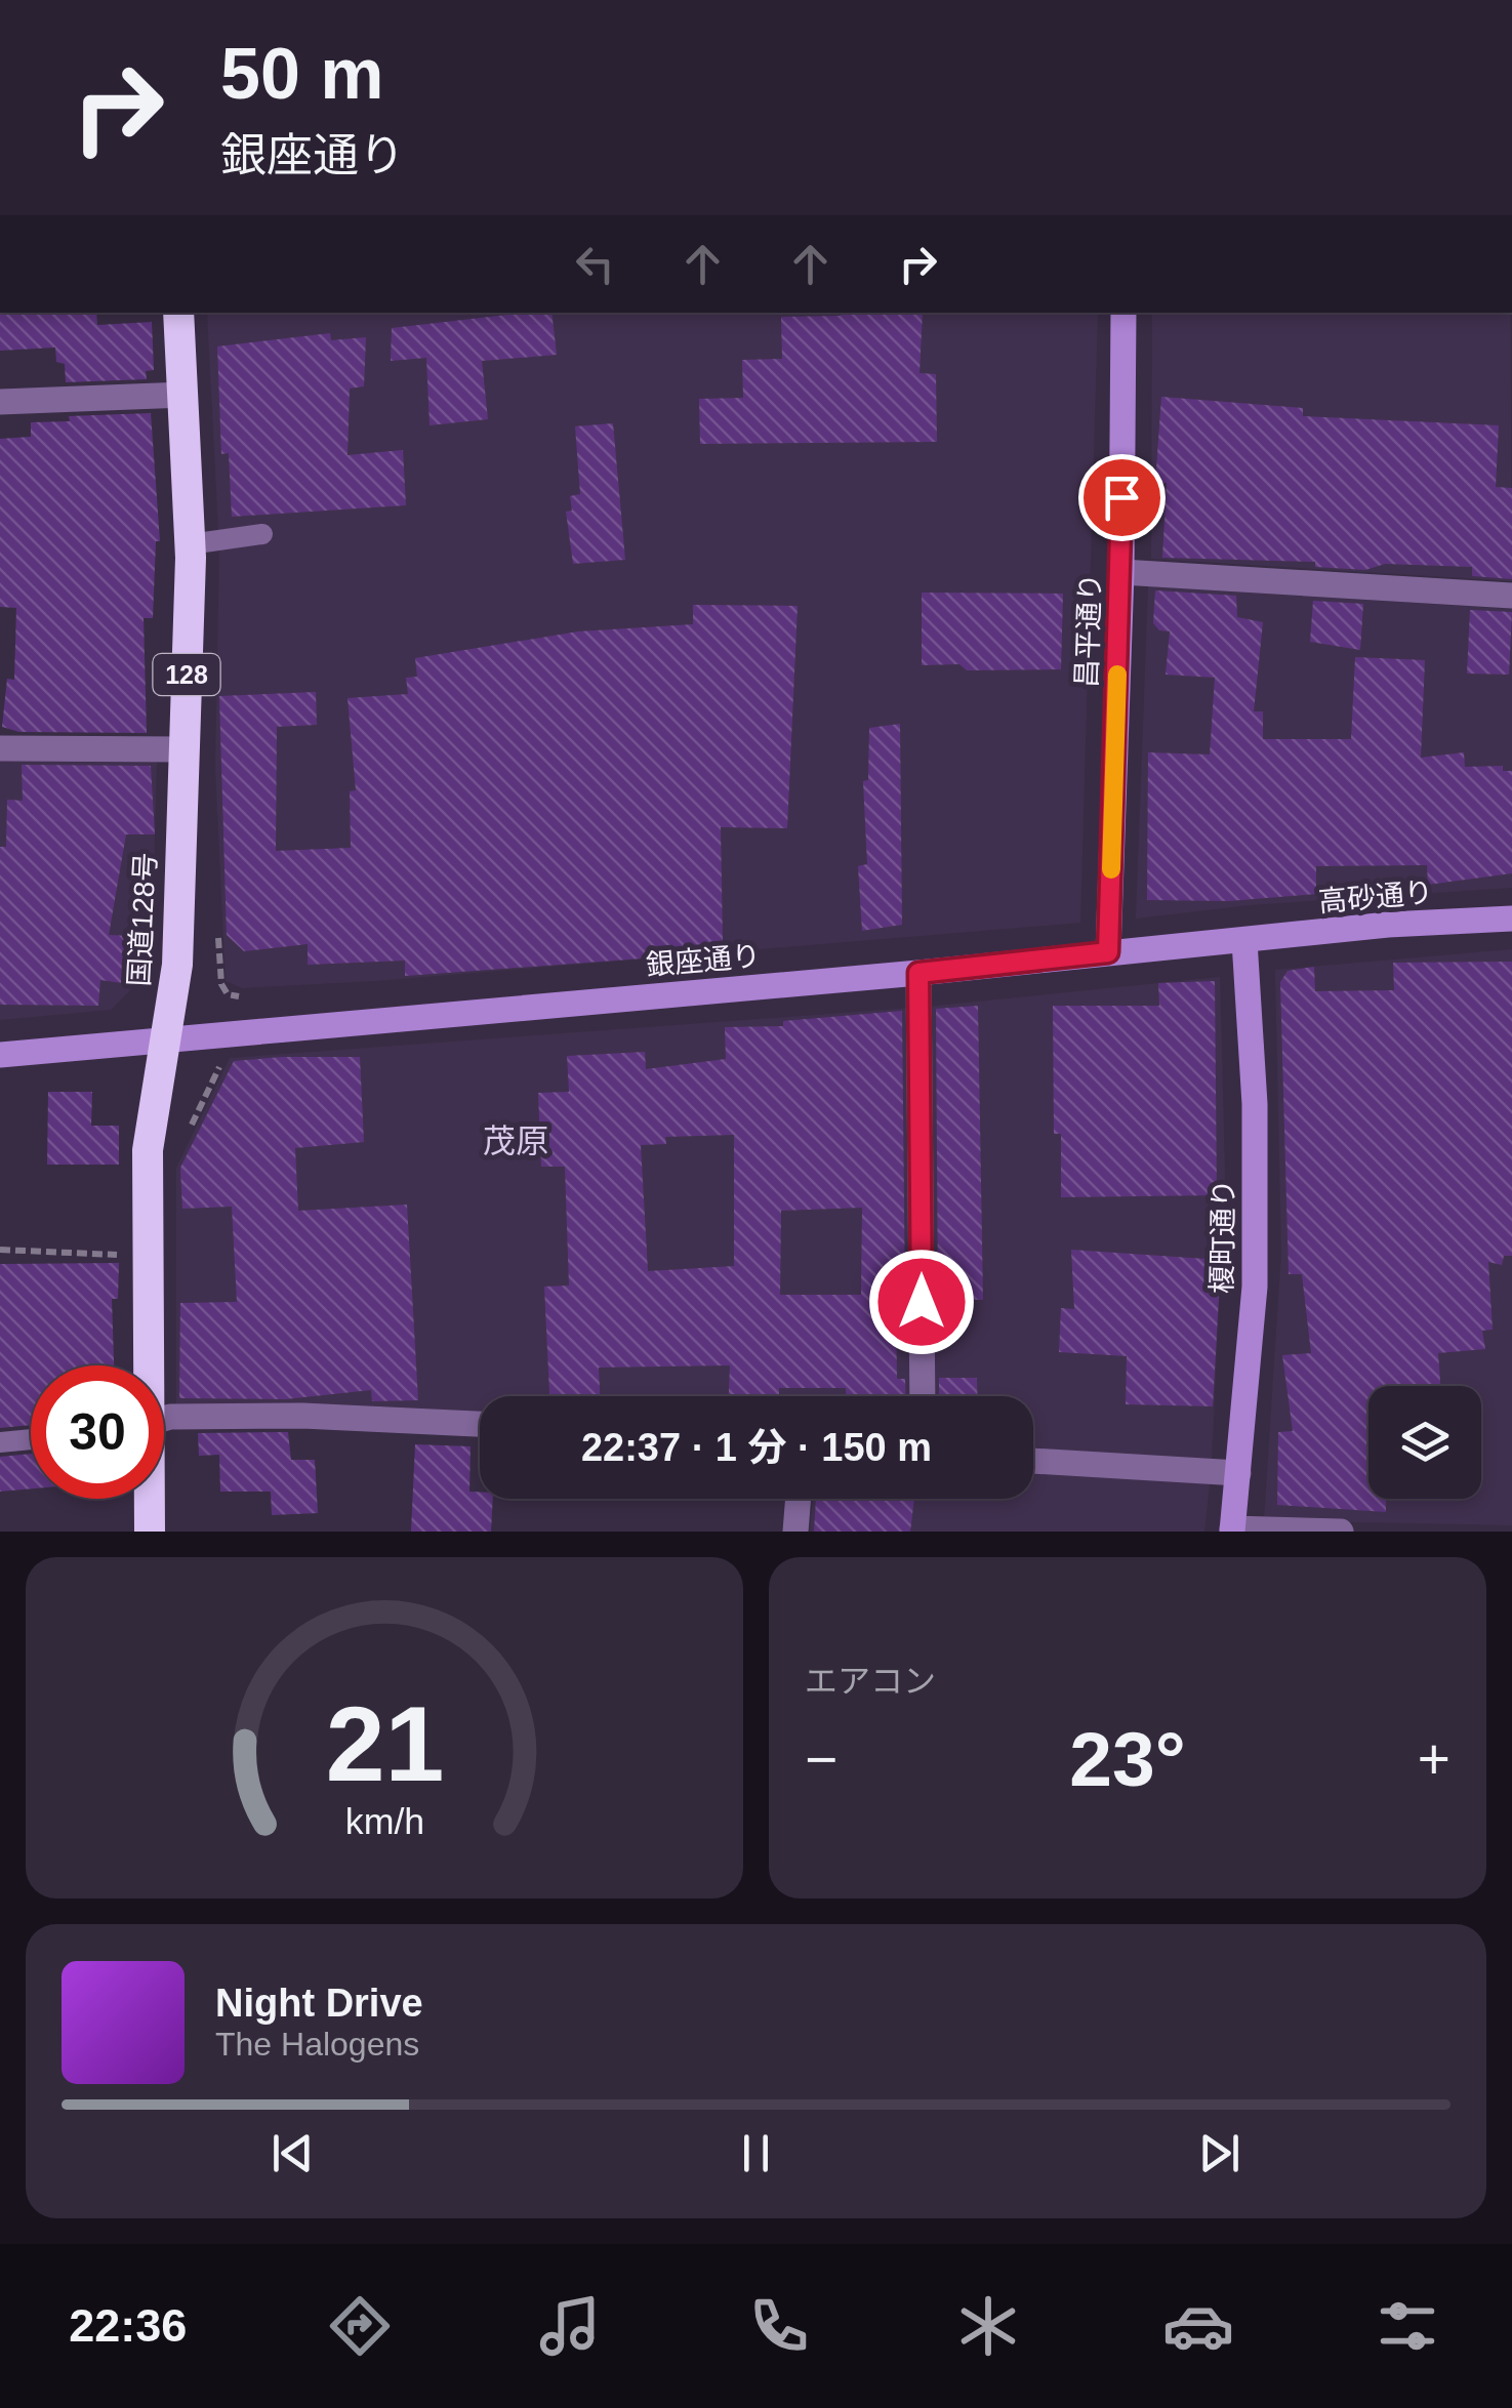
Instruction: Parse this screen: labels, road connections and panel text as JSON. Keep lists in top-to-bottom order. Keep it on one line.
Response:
{"streets":{"highway":["128","国道128号"],"street":["昌平通り","高砂通り","銀座通り","榎町通り"]},"crossings":[["昌平通り","銀座通り"],["高砂通り","銀座通り"],["高砂通り","榎町通り"],["国道128号","銀座通り"],["銀座通り","榎町通り"]],"districts":["茂原"],"page":{"turn":["50 m","銀座通り"],"limit":"30","trip":"22:37 · 1 分 · 150 m","tile":"エアコン","heat":["−","23°","+"],"song":["Night Drive","The Halogens"],"tabs":"22:36","gauge":["21","km/h"]}}
